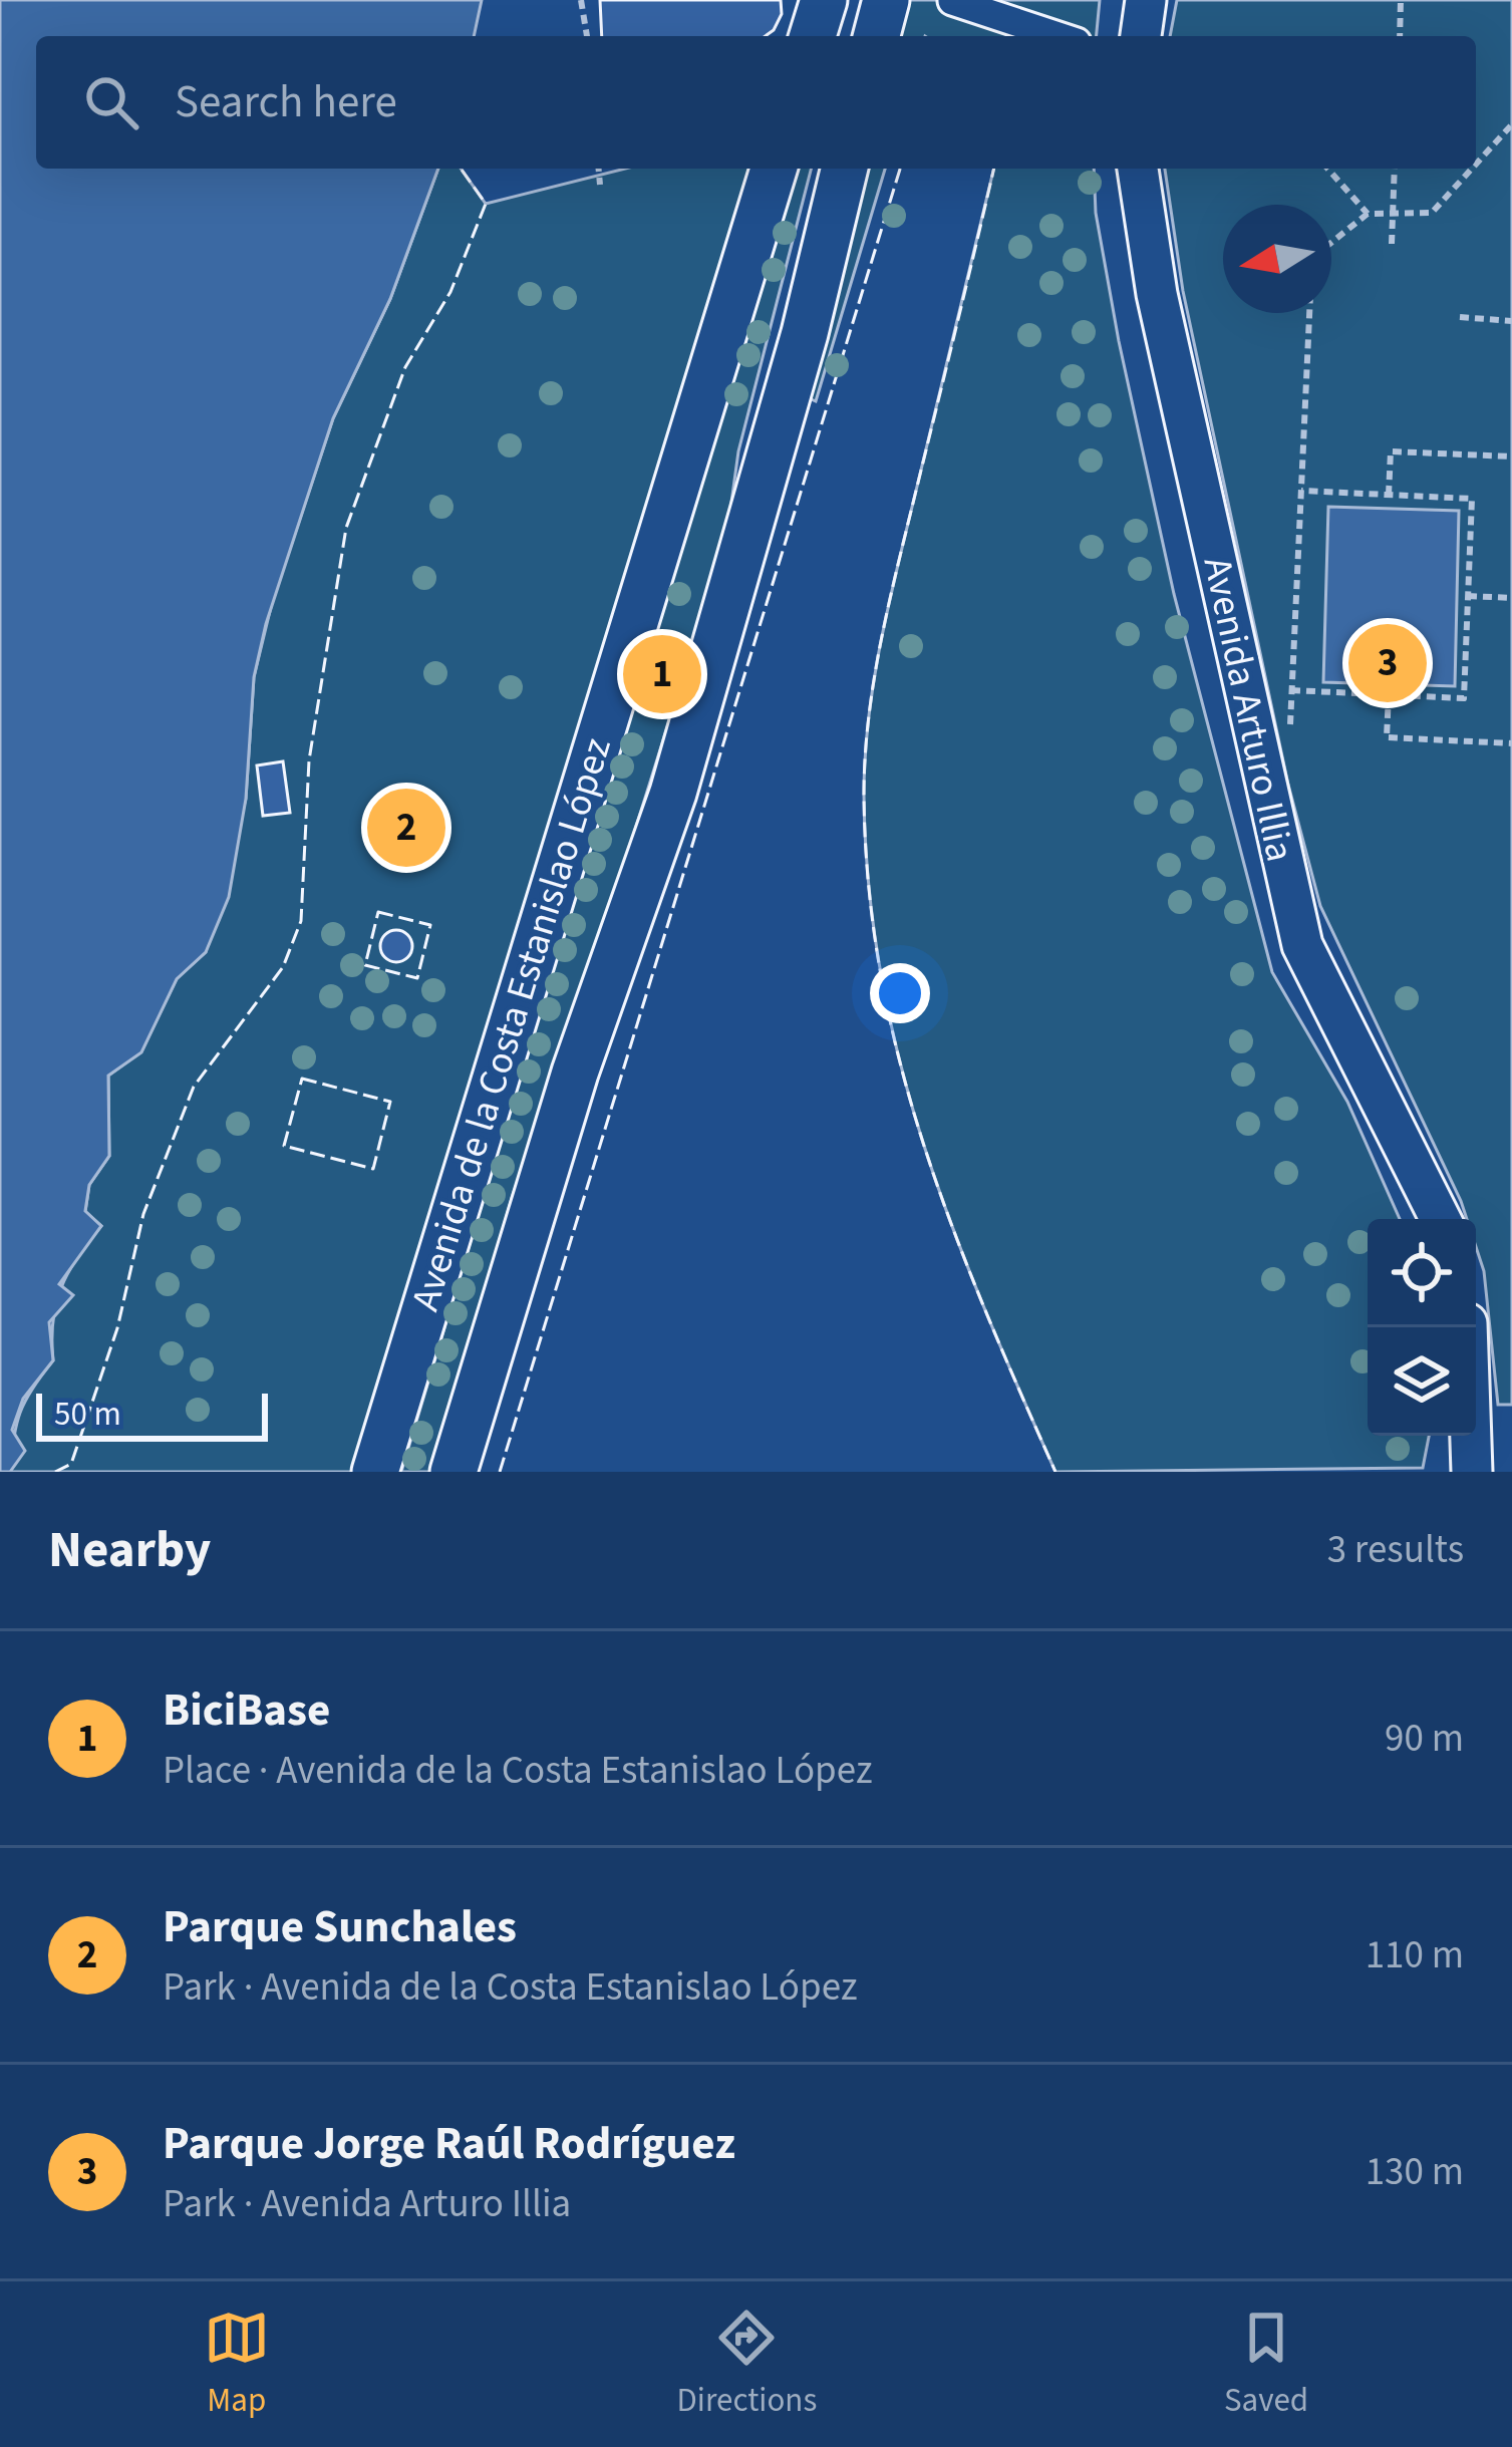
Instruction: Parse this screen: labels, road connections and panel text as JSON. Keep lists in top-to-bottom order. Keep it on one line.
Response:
{"streets":{"main road":["Avenida Arturo Illia","Avenida de la Costa Estanislao López"]},"scale_bar":"50 m","north":"left","page":{"search":"Search here","pins":["3","1","2"],"scale":"50 m","heading":["Nearby","3 results"],"list":[{"mark":"1","name":"BiciBase","note":"Place · Avenida de la Costa Estanislao López","value":"90 m"},{"mark":"2","name":"Parque Sunchales","note":"Park · Avenida de la Costa Estanislao López","value":"110 m"},{"mark":"3","name":"Parque Jorge Raúl Rodríguez","note":"Park · Avenida Arturo Illia","value":"130 m"}],"nav":["Map","Directions","Saved"]}}
